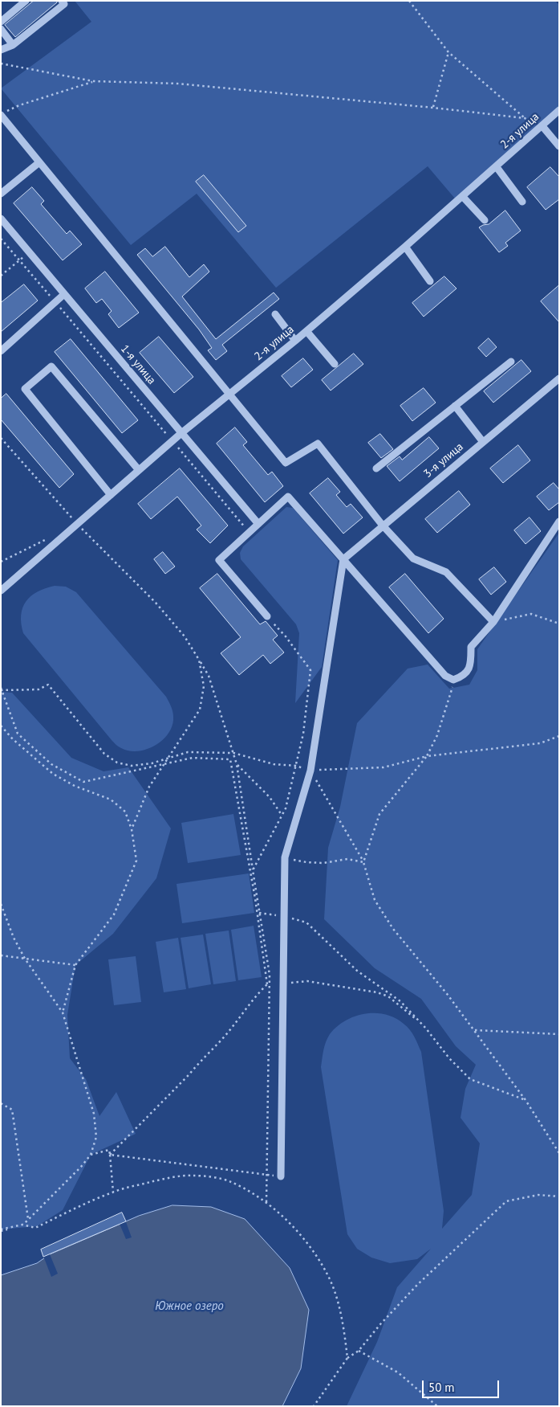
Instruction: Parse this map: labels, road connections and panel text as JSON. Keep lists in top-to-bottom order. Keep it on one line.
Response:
{"streets":{"street":["2-я улица","1-я улица","3-я улица"]},"crossings":[["2-я улица","1-я улица"]],"water":["Южное озеро"],"scale_bar":"50 m"}
